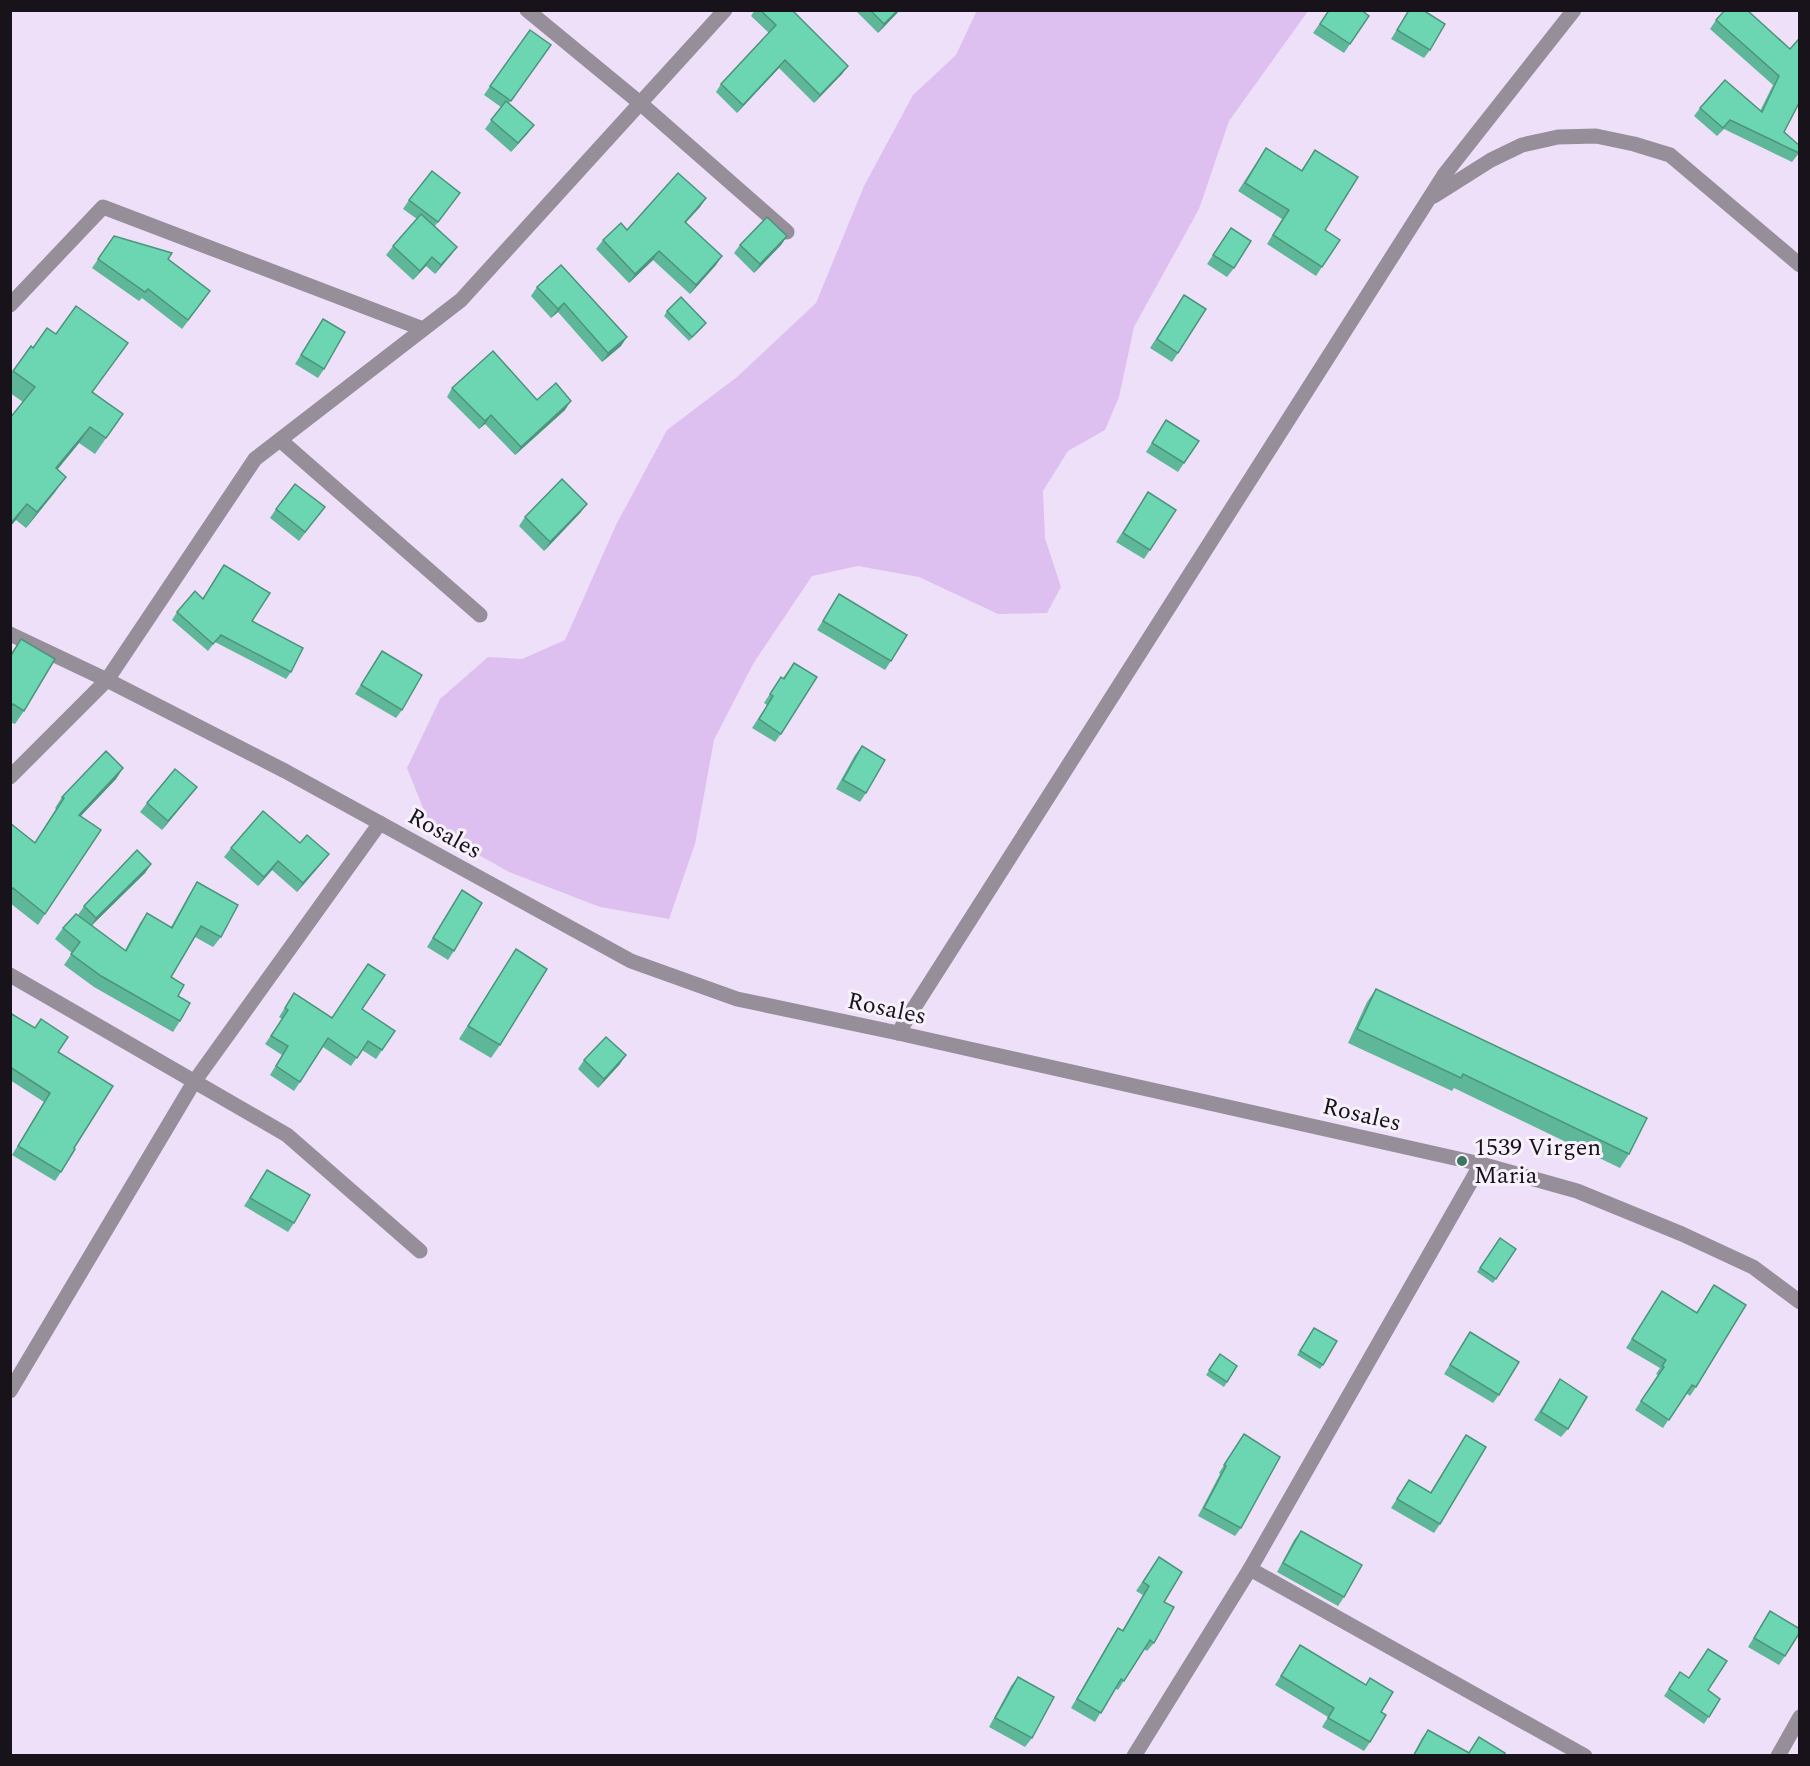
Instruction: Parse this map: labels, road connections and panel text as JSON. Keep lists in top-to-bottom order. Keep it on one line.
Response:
{"streets":{"street":["Rosales"]},"places":["1539 Virgen Maria"]}
